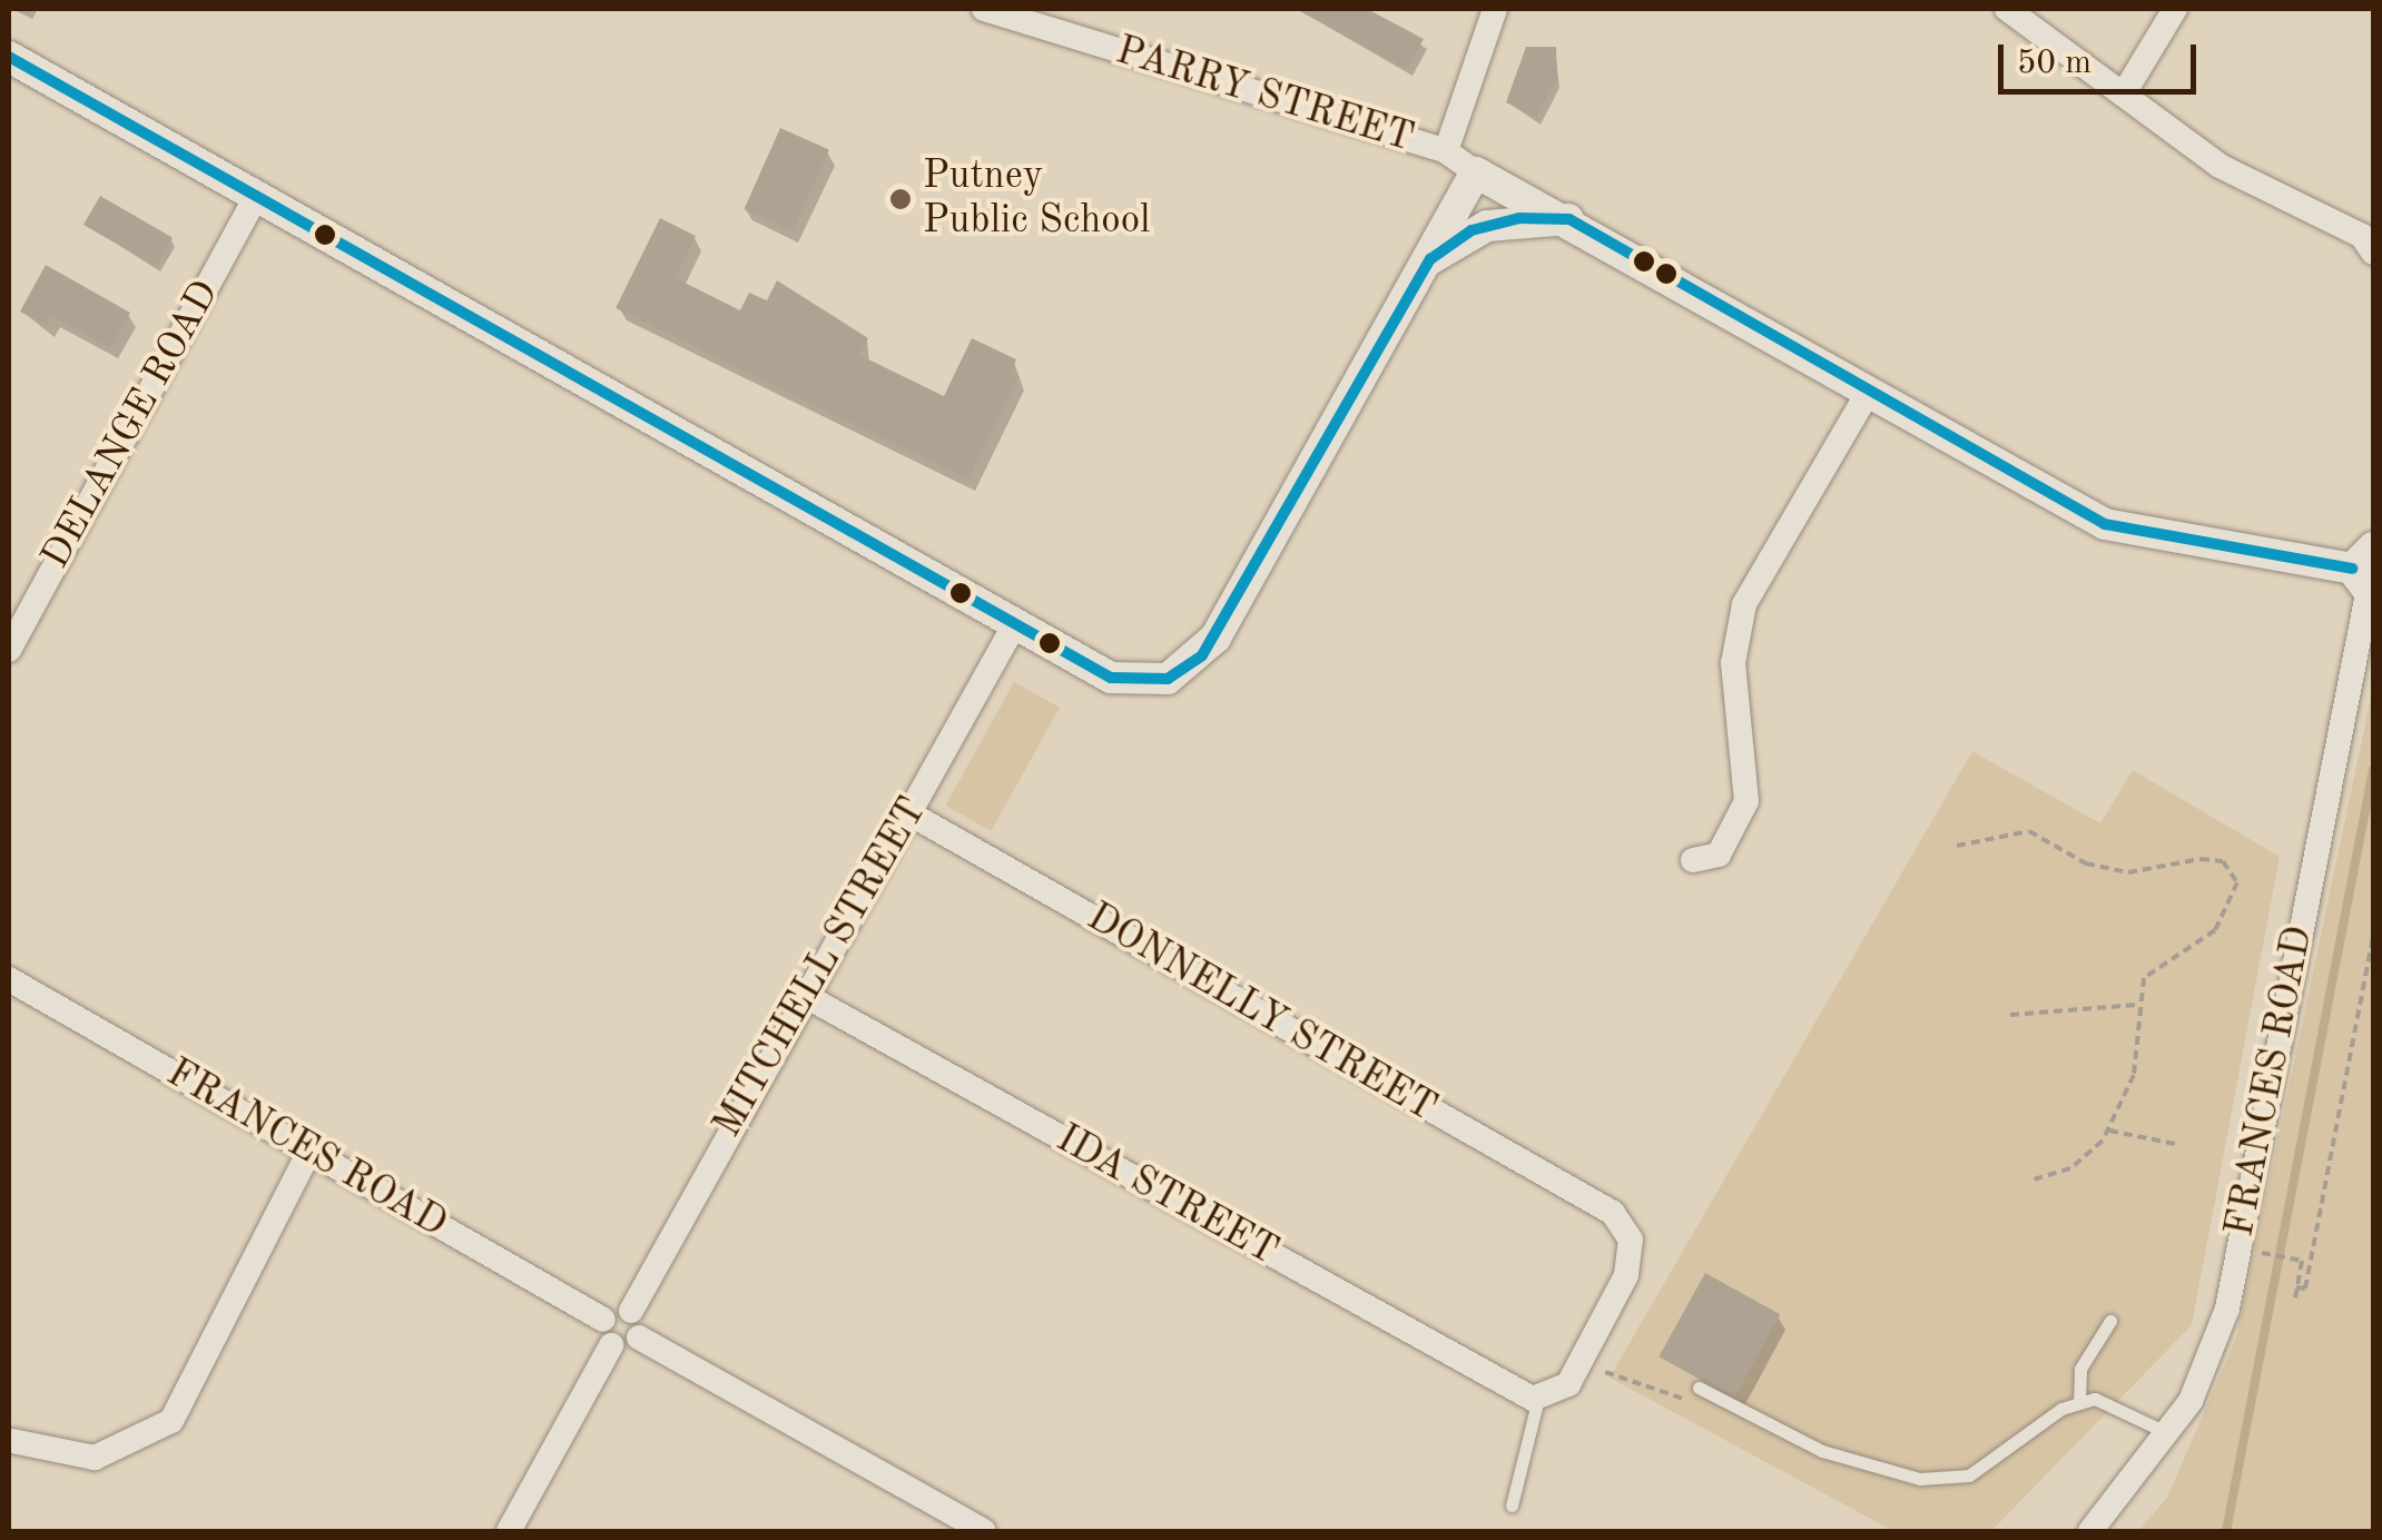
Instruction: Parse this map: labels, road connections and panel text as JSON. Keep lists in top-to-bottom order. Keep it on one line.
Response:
{"streets":{"street":["PARRY STREET","DELANGE ROAD","MITCHELL STREET","DONNELLY STREET","FRANCES ROAD","IDA STREET"]},"crossings":[["MITCHELL STREET","DONNELLY STREET"],["MITCHELL STREET","IDA STREET"],["DONNELLY STREET","IDA STREET"]],"places":["Putney Public School"],"scale_bar":"50 m"}
